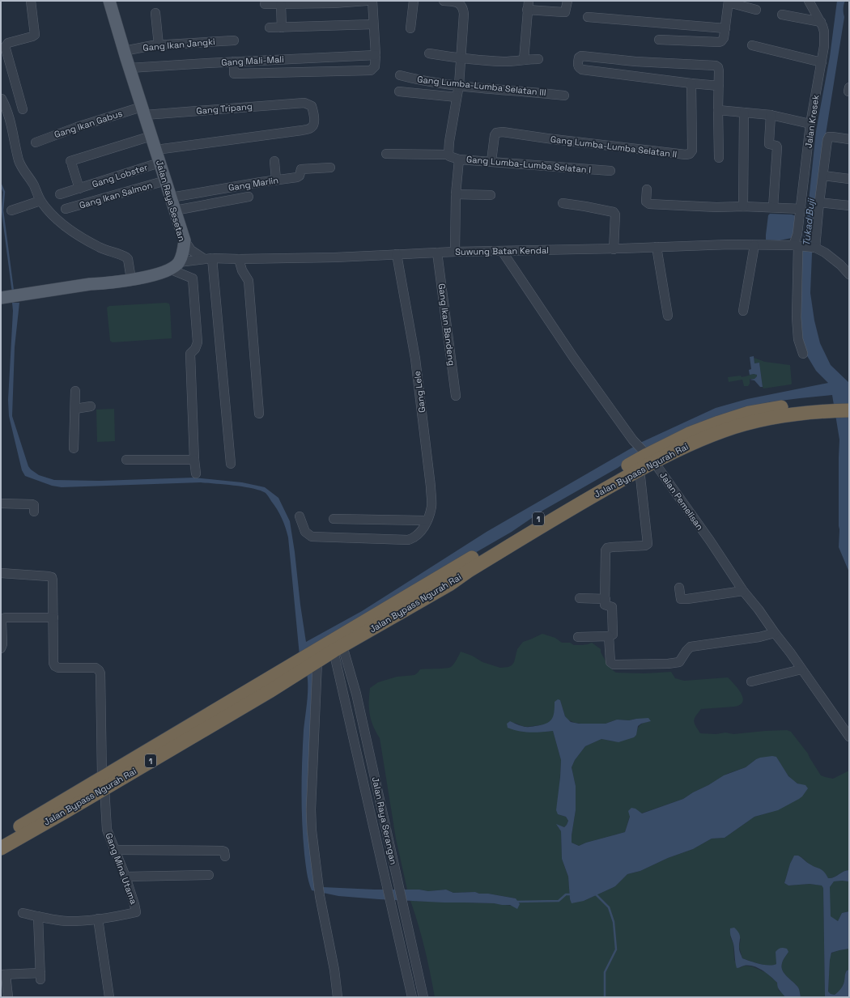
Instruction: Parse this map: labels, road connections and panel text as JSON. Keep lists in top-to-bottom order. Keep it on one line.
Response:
{"streets":{"highway":["Jalan Bypass Ngurah Rai","1"],"main road":["Jalan Raya Sesetan"],"street":["Gang Ikan Jangki","Gang Mali-Mali","Gang Lumba-Lumba Selatan III","Gang Tripang","Jalan Kresek","Gang Ikan Gabus","Gang Lumba-Lumba Selatan II","Gang Lumba-Lumba Selatan I","Gang Lobster","Gang Marlin","Gang Ikan Salmon","Suwung Batan Kendal","Gang Ikan Bandeng","Gang Lele","Jalan Pemelisan","Jalan Raya Serangan","Gang Mina Utama"]},"crossings":[["Gang Ikan Jangki","Jalan Raya Sesetan"],["Gang Mali-Mali","Jalan Raya Sesetan"],["Gang Tripang","Gang Ikan Gabus"],["Gang Tripang","Jalan Raya Sesetan"],["Jalan Kresek","Suwung Batan Kendal"],["Gang Ikan Gabus","Jalan Raya Sesetan"],["Gang Lumba-Lumba Selatan II","Gang Lumba-Lumba Selatan I"],["Gang Lobster","Jalan Raya Sesetan"],["Gang Marlin","Jalan Raya Sesetan"],["Gang Ikan Salmon","Jalan Raya Sesetan"],["Jalan Raya Sesetan","Suwung Batan Kendal"],["Suwung Batan Kendal","Gang Ikan Bandeng"],["Suwung Batan Kendal","Gang Lele"],["Suwung Batan Kendal","Jalan Pemelisan"],["Jalan Bypass Ngurah Rai","Jalan Pemelisan"],["Jalan Bypass Ngurah Rai","Jalan Raya Serangan"],["Jalan Bypass Ngurah Rai","Gang Mina Utama"]],"water":["Tukad Buji"]}
